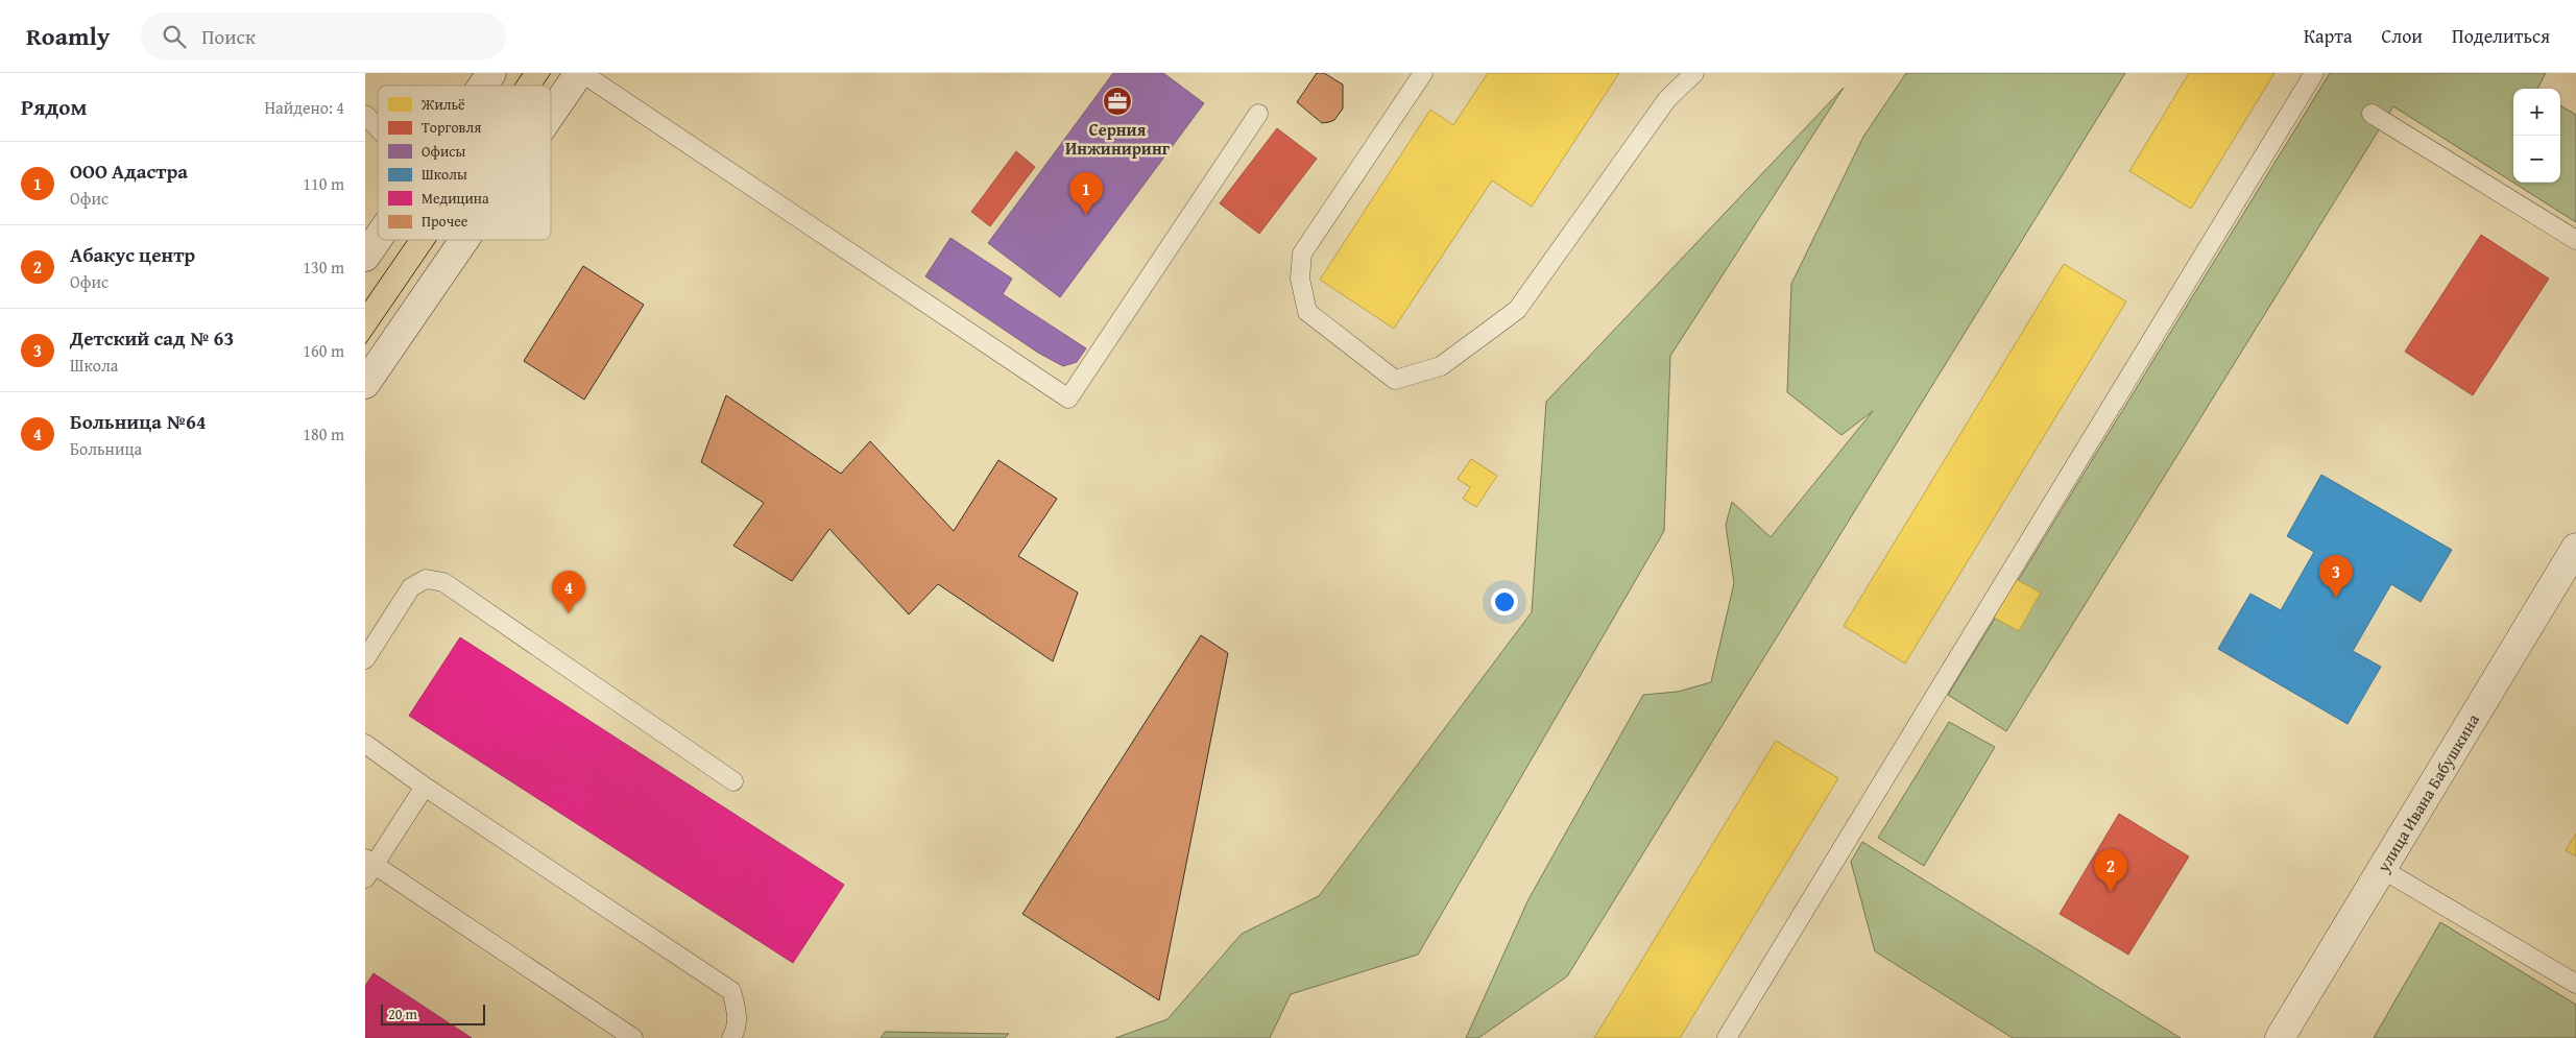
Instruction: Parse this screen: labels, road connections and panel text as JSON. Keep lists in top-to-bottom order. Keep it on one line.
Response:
{"streets":{"main road":["улица Ивана Бабушкина"]},"places":{"office":["Серния Инжиниринг"]},"legend":["Жильё","Торговля","Офисы","Школы","Медицина","Прочее"],"scale_bar":"20 m","page":{"header":"Roamly","search":"Поиск","nav":["Карта","Слои","Поделиться"],"heading":["Рядом","Найдено: 4"],"map_buttons":["+","−"],"list":[{"mark":"1","name":"ООО Адастра","note":"Офис","value":"110 m"},{"mark":"2","name":"Абакус центр","note":"Офис","value":"130 m"},{"mark":"3","name":"Детский сад № 63","note":"Школа","value":"160 m"},{"mark":"4","name":"Больница №64","note":"Больница","value":"180 m"}],"pins":["1","3","4","2"],"scale":"20 m"}}
